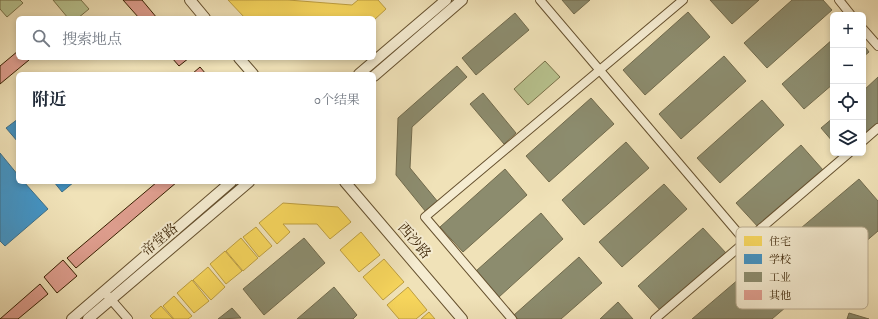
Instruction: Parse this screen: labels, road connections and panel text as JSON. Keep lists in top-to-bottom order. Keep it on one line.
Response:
{"streets":{"street":["帝堂路","西沙路"]},"legend":["住宅","学校","工业","其他"],"page":{"map_buttons":["+","−"],"search":"搜索地点","heading":["附近","0个结果"]}}
